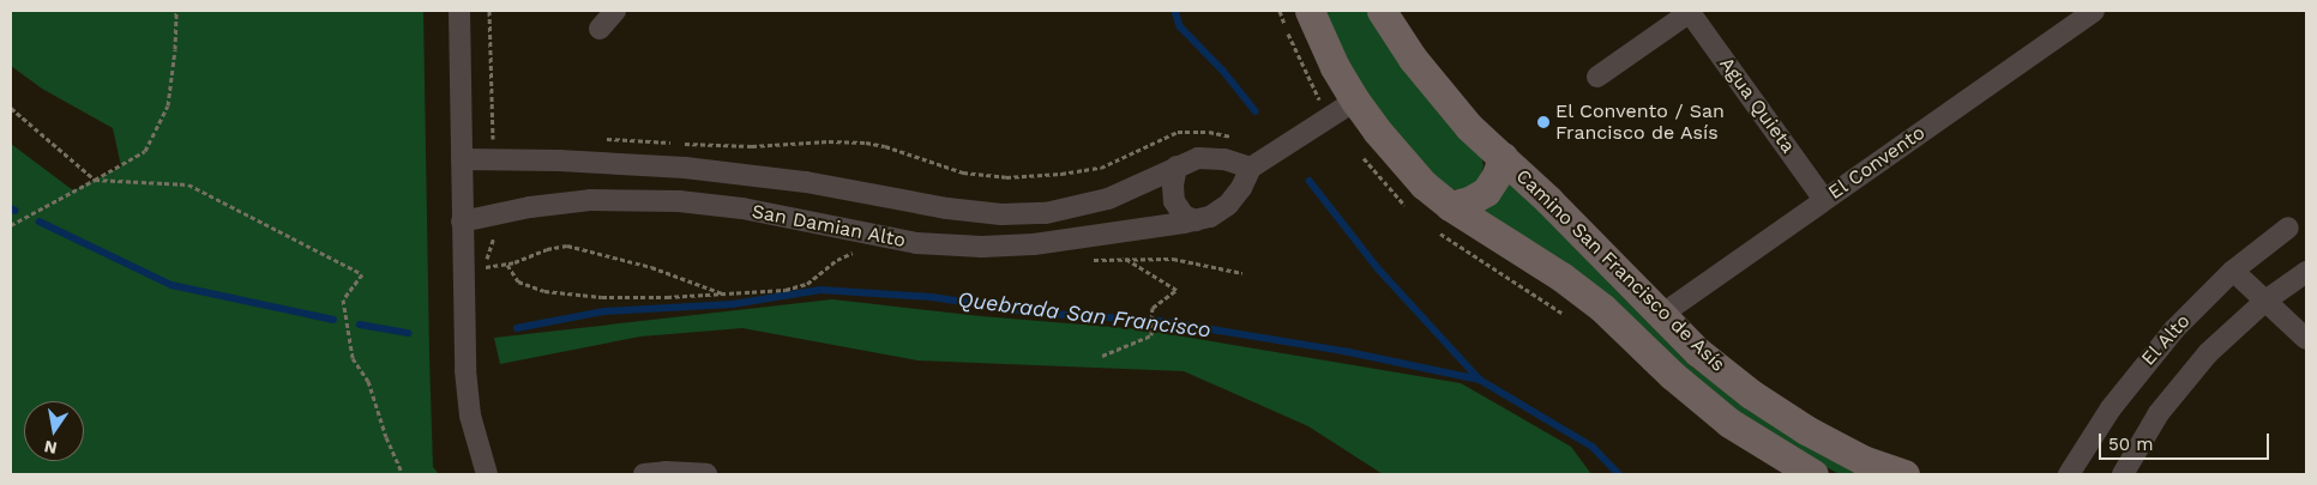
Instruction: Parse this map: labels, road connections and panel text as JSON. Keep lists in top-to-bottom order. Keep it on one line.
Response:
{"streets":{"main road":["Camino San Francisco de Asís"],"street":["Agua Quieta","El Convento","San Damian Alto","El Alto"]},"crossings":[["Agua Quieta","El Convento"],["El Convento","Camino San Francisco de Asís"],["San Damian Alto","Camino San Francisco de Asís"]],"water":["Quebrada San Francisco"],"places":["El Convento / San Francisco de Asís"],"scale_bar":"50 m","north":"bottom"}
